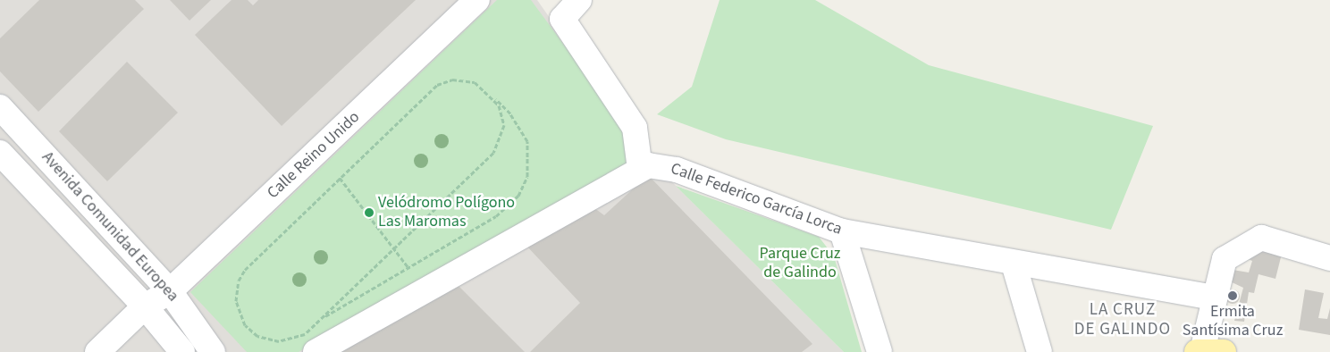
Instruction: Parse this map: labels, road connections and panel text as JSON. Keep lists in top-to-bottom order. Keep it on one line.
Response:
{"streets":{"street":["Calle Reino Unido","Calle Federico García Lorca","Avenida Comunidad Europea"]},"crossings":[["Calle Reino Unido","Avenida Comunidad Europea"]],"districts":["LA CRUZ DE GALINDO"],"parks":["Parque Cruz de Galindo"],"places":["Velódromo Polígono Las Maromas","Ermita Santísima Cruz"]}
